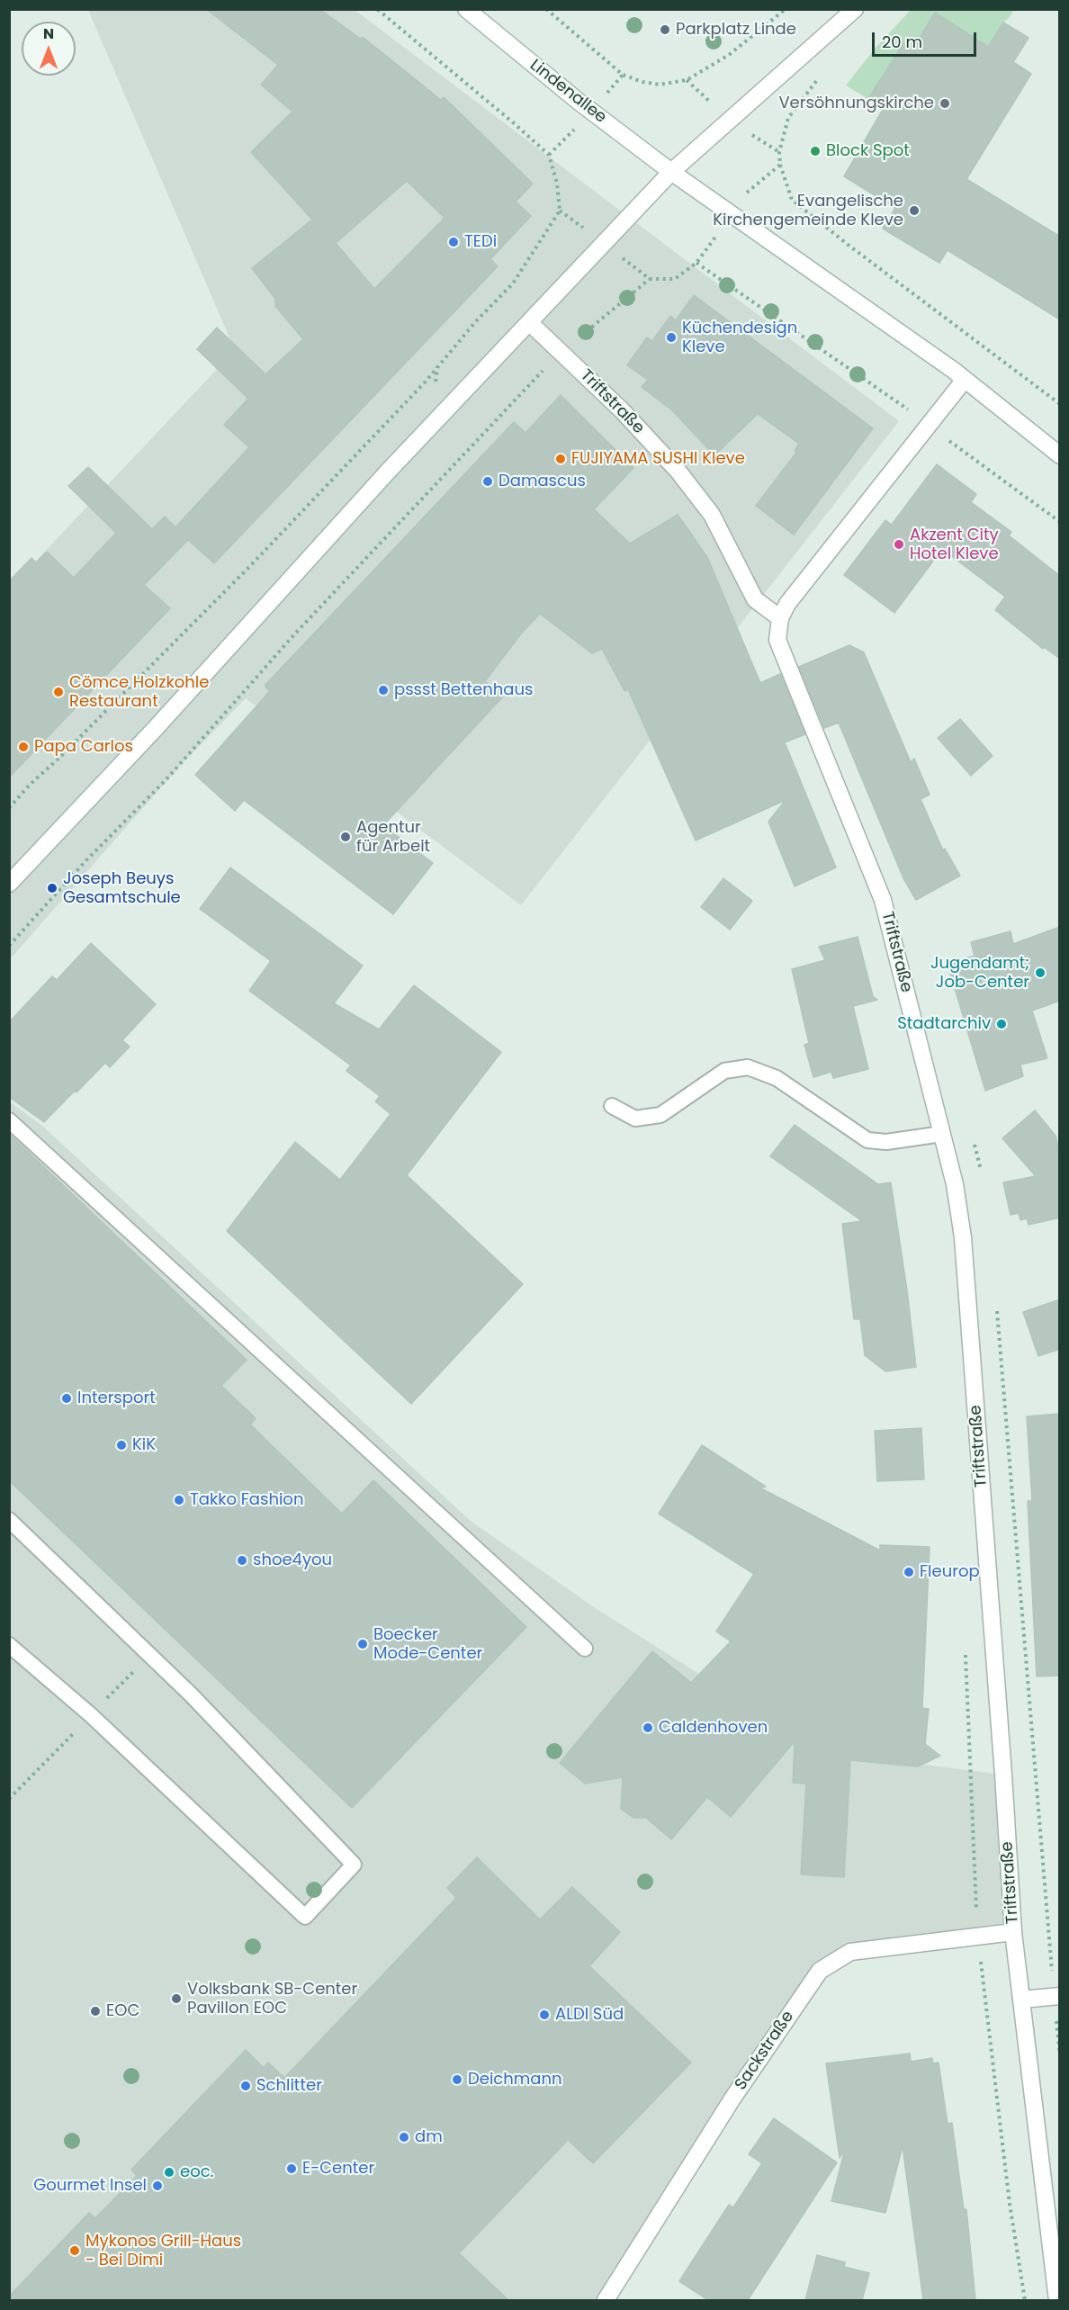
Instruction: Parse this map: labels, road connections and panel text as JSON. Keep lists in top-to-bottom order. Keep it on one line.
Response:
{"streets":{"street":["Lindenallee","Triftstraße","Sackstraße"]},"crossings":[["Lindenallee","Triftstraße"],["Triftstraße","Sackstraße"]],"places":["Parkplatz Linde","Versöhnungskirche","Block Spot","Evangelische Kirchengemeinde Kleve","TEDi","Küchendesign Kleve","FUJIYAMA SUSHI Kleve","Damascus","Akzent City Hotel Kleve","pssst Bettenhaus","Cömce Holzkohle Restaurant","Papa Carlos","Agentur für Arbeit","Joseph Beuys Gesamtschule","Jugendamt; Job-Center","Stadtarchiv","Intersport","KiK","Takko Fashion","shoe4you","Fleurop","Boecker Mode-Center","Caldenhoven","Volksbank SB-Center Pavillon EOC","EOC","ALDI Süd","Deichmann","Schlitter","dm","E-Center","eoc.","Gourmet Insel","Mykonos Grill-Haus - Bei Dimi"],"scale_bar":"20 m","north":"top"}
